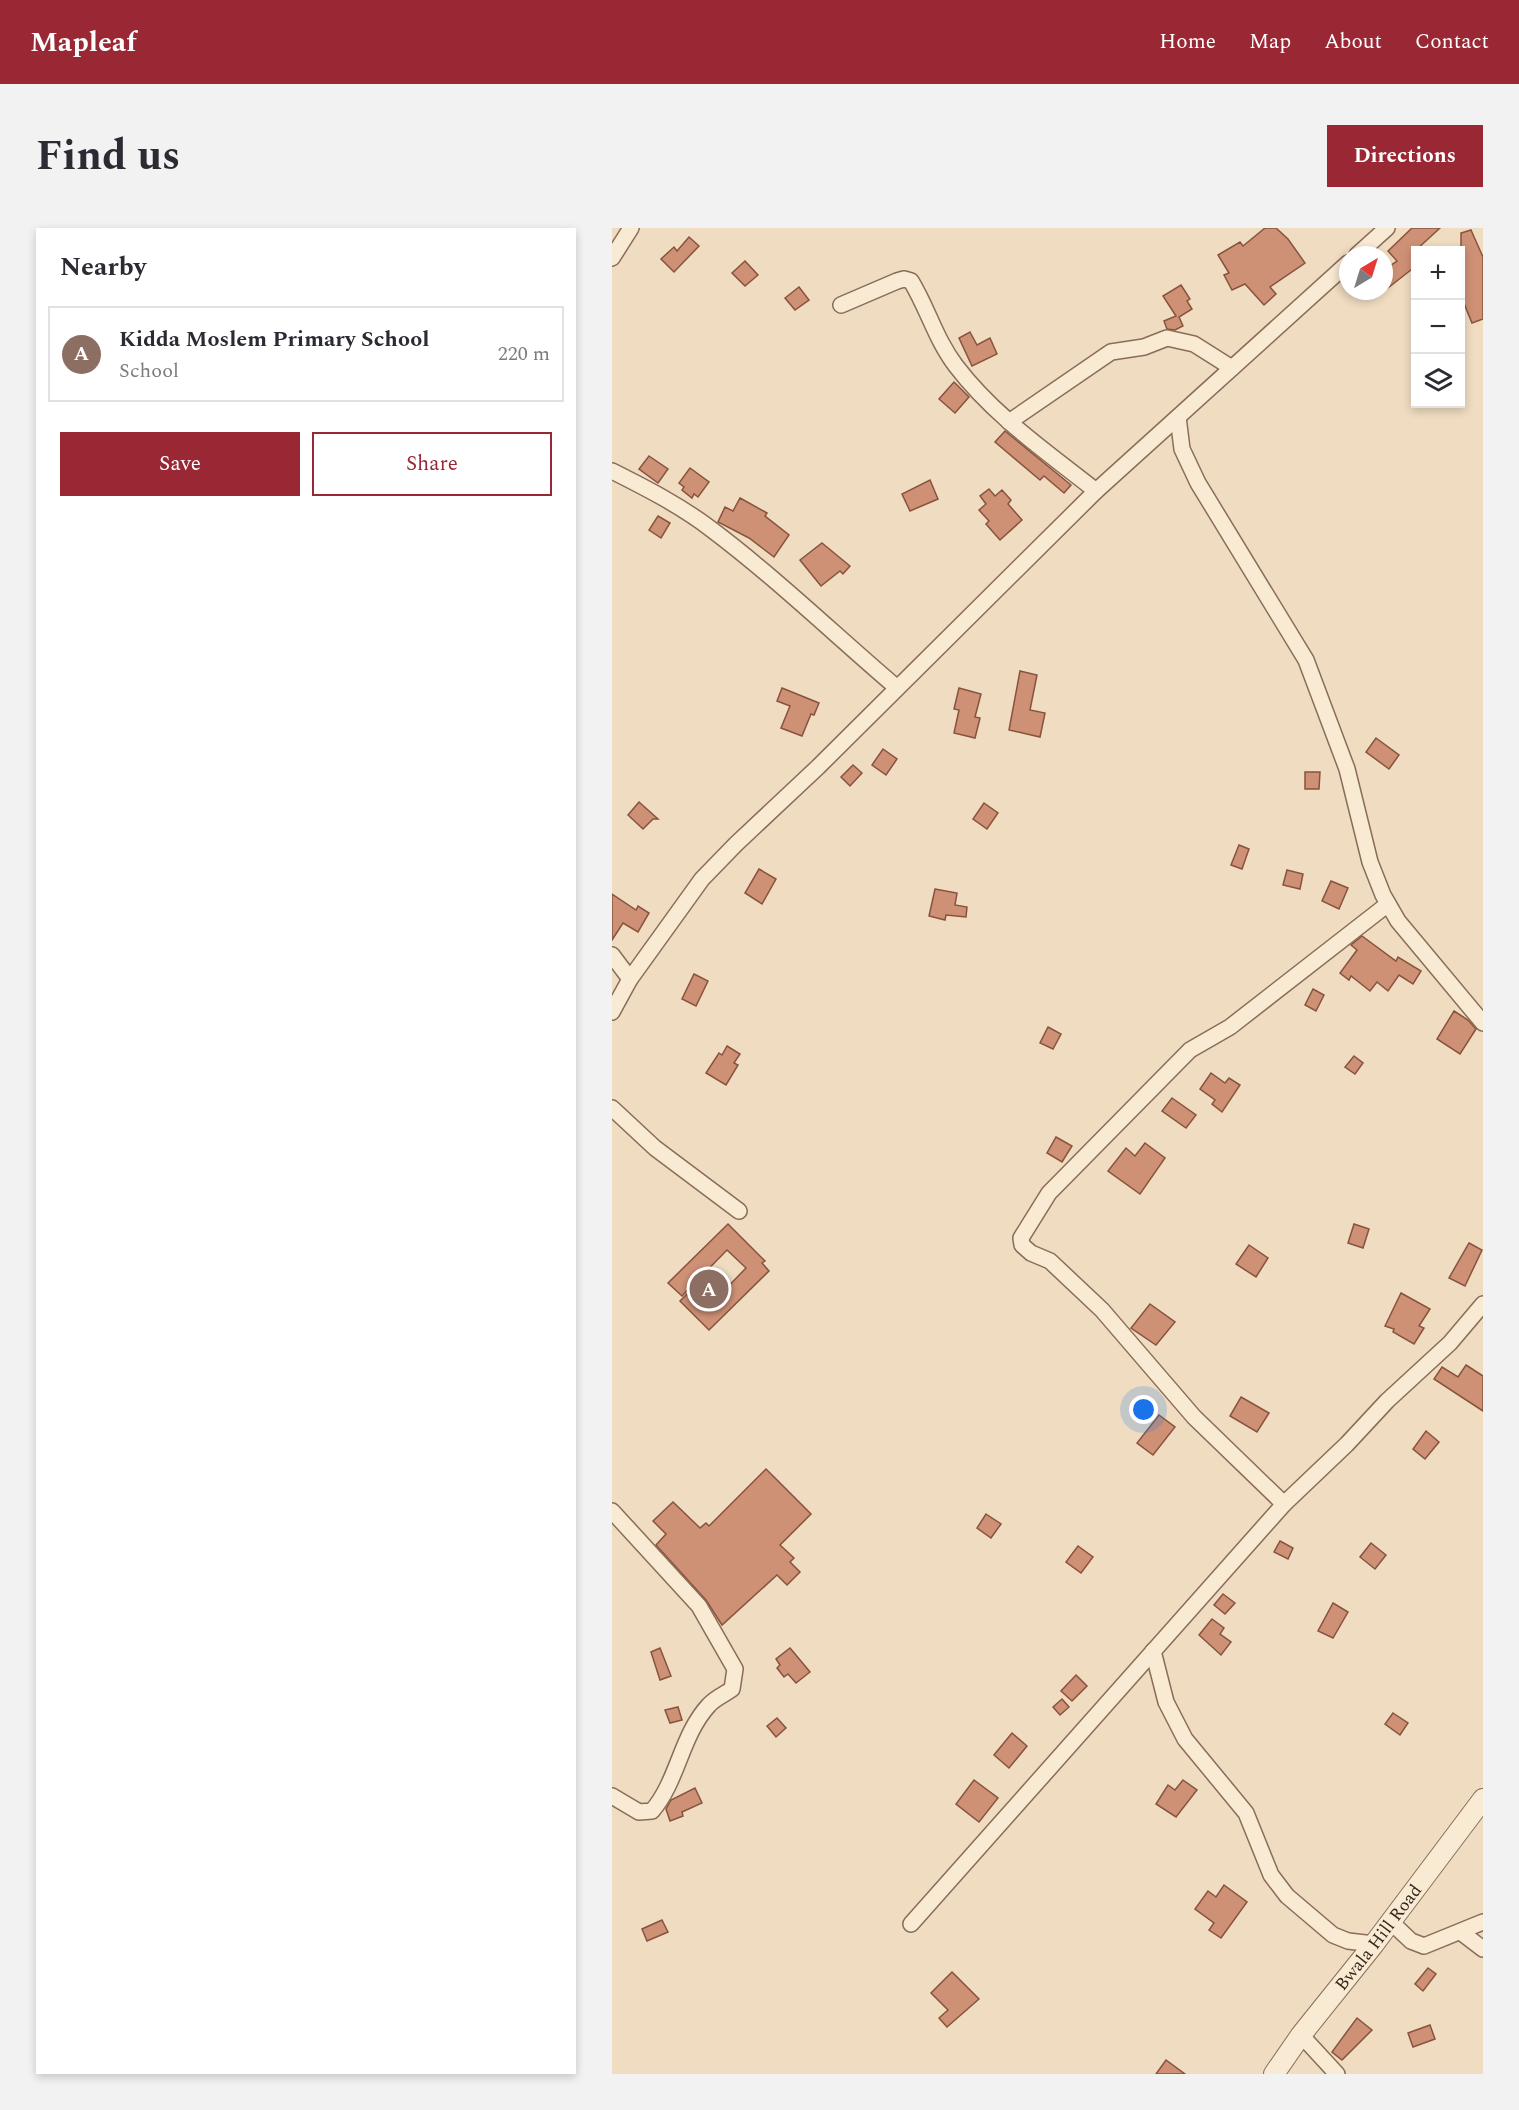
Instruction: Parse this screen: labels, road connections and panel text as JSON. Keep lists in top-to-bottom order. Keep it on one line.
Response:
{"streets":{"street":["Bwala Hill Road"]},"north":"top right","page":{"header":"Mapleaf","nav":["Home","Map","About","Contact"],"title":"Find us","buttons":["Directions",["Save","Share"]],"heading":"Nearby","map_buttons":["+","−"],"list":[{"mark":"A","name":"Kidda Moslem Primary School","note":"School","value":"220 m"}],"pins":"A"}}
